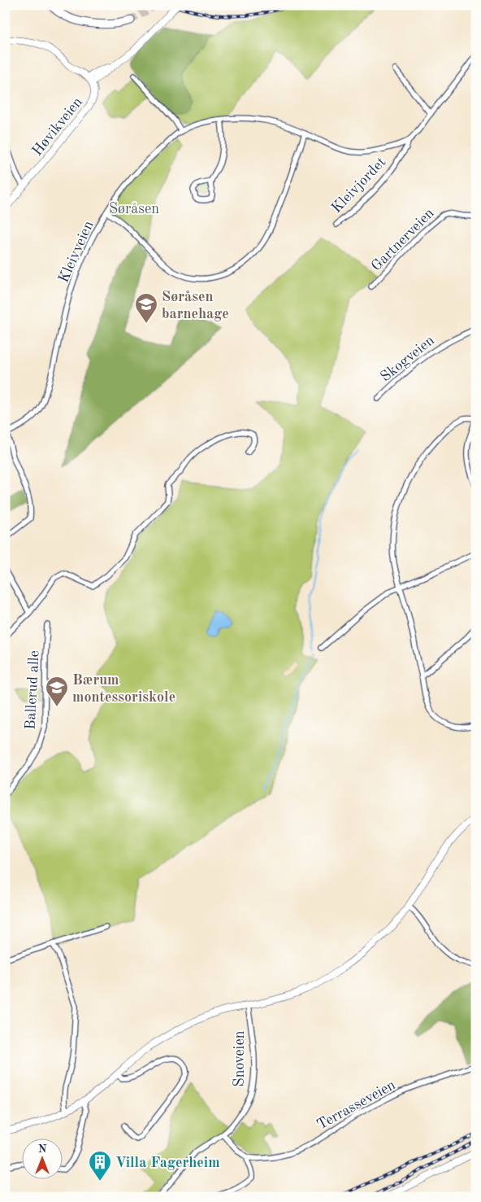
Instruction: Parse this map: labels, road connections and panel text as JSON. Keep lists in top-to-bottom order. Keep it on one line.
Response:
{"streets":{"main road":["Høvikveien"],"street":["Kleivjordet","Gartnerveien","Kleivveien","Skogveien","Ballerud alle","Snoveien","Terrasseveien"]},"crossings":[["Kleivjordet","Kleivveien"]],"parks":["Søråsen"],"places":{"school or university":["Søråsen barnehage","Bærum montessoriskole"],"building":["Villa Fagerheim"]},"north":"top"}
